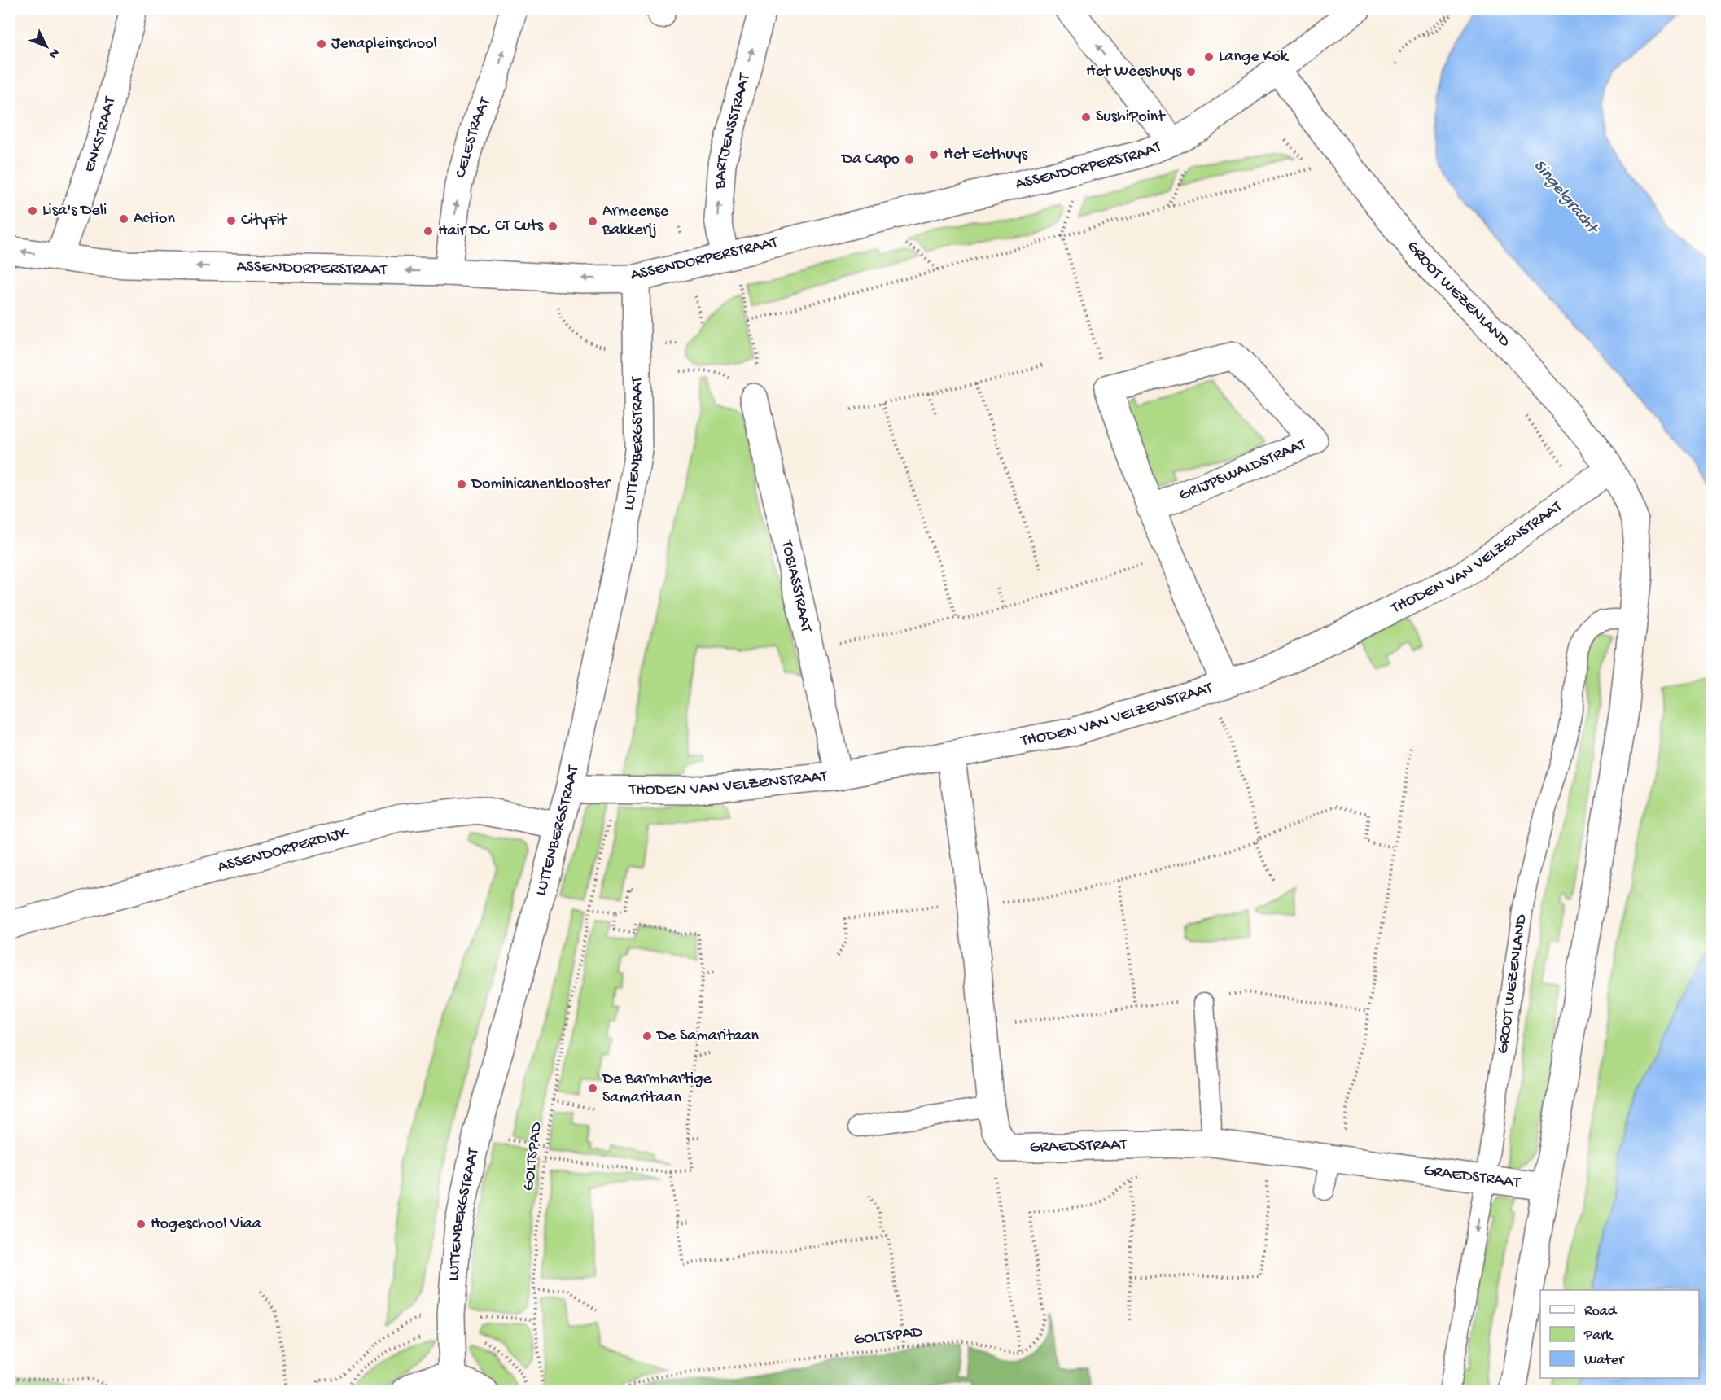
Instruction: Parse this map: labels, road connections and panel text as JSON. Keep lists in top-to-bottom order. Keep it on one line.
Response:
{"streets":{"street":["BARTJENSSTRAAT","ENKSTRAAT","CELESTRAAT","ASSENDORPERSTRAAT","GROOT WEZENLAND","LUTTENBERGSTRAAT","GRIJPSWALDSTRAAT","THODEN VAN VELZENSTRAAT","TOBIASSTRAAT","ASSENDORPERDIJK","GRAEDSTRAAT"],"path":["GOLTSPAD"]},"crossings":[["BARTJENSSTRAAT","ASSENDORPERSTRAAT"],["ENKSTRAAT","ASSENDORPERSTRAAT"],["CELESTRAAT","ASSENDORPERSTRAAT"],["ASSENDORPERSTRAAT","GROOT WEZENLAND"],["ASSENDORPERSTRAAT","LUTTENBERGSTRAAT"],["GROOT WEZENLAND","THODEN VAN VELZENSTRAAT"],["GROOT WEZENLAND","GRAEDSTRAAT"],["LUTTENBERGSTRAAT","THODEN VAN VELZENSTRAAT"],["LUTTENBERGSTRAAT","ASSENDORPERDIJK"],["THODEN VAN VELZENSTRAAT","TOBIASSTRAAT"],["THODEN VAN VELZENSTRAAT","GRAEDSTRAAT"],["THODEN VAN VELZENSTRAAT","GOLTSPAD"]],"one_way":["BARTJENSSTRAAT","CELESTRAAT","ASSENDORPERSTRAAT"],"water":["Singelgracht"],"places":["Jenapleinschool","Lange Kok","Het Weeshuys","SushiPoint","Het Eethuys","Da Capo","Lisa's Deli","Action","CityFit","Armeense Bakkerij","CT Cuts","Hair DC","Dominicanenklooster","De Samaritaan","De Barmhartige Samaritaan","Hogeschool Viaa"],"legend":["Road","Park","Water"],"north":"bottom right"}
